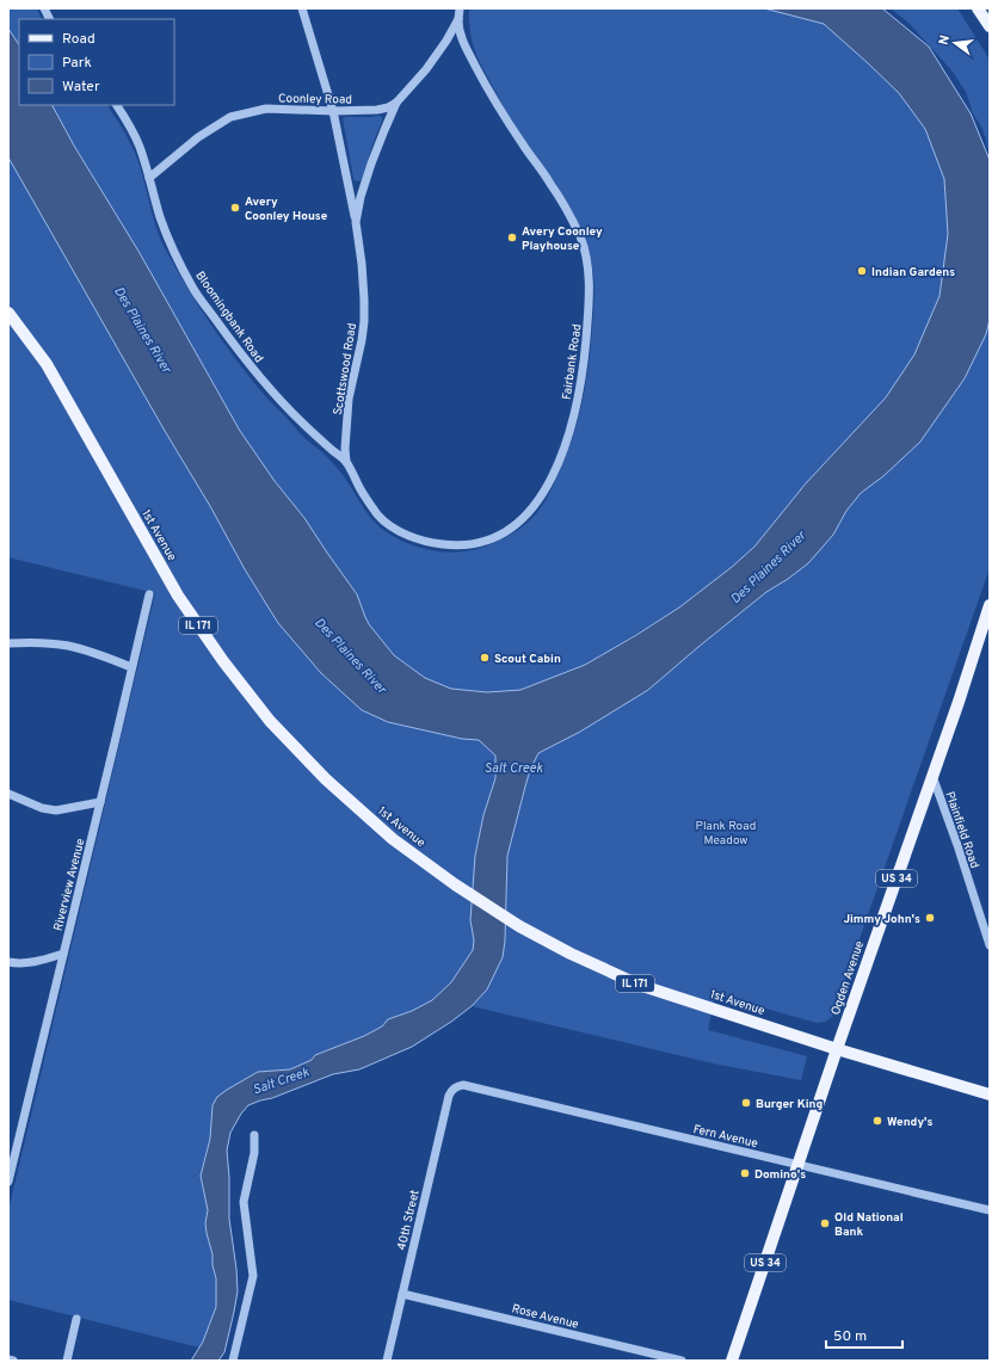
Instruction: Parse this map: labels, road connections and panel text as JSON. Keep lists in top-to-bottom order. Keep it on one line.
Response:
{"streets":{"main road":["1st Avenue","IL 171","US 34","Ogden Avenue"],"street":["Coonley Road","Bloomingbank Road","Fairbank Road","Scottswood Road","Plainfield Road","Riverview Avenue","Fern Avenue","40th Street","Rose Avenue"]},"crossings":[["Coonley Road","Bloomingbank Road"],["Coonley Road","Scottswood Road"],["Bloomingbank Road","Fairbank Road"],["Bloomingbank Road","Scottswood Road"],["Fairbank Road","Scottswood Road"],["1st Avenue","Ogden Avenue"],["Plainfield Road","Ogden Avenue"],["Ogden Avenue","Fern Avenue"],["Fern Avenue","40th Street"],["40th Street","Rose Avenue"]],"water":["Des Plaines River","Salt Creek"],"parks":["Plank Road Meadow"],"places":["Avery Coonley House","Avery Coonley Playhouse","Indian Gardens","Scout Cabin","Jimmy John's","Burger King","Wendy's","Domino's","Old National Bank"],"legend":["Road","Park","Water"],"scale_bar":"50 m","north":"left"}
